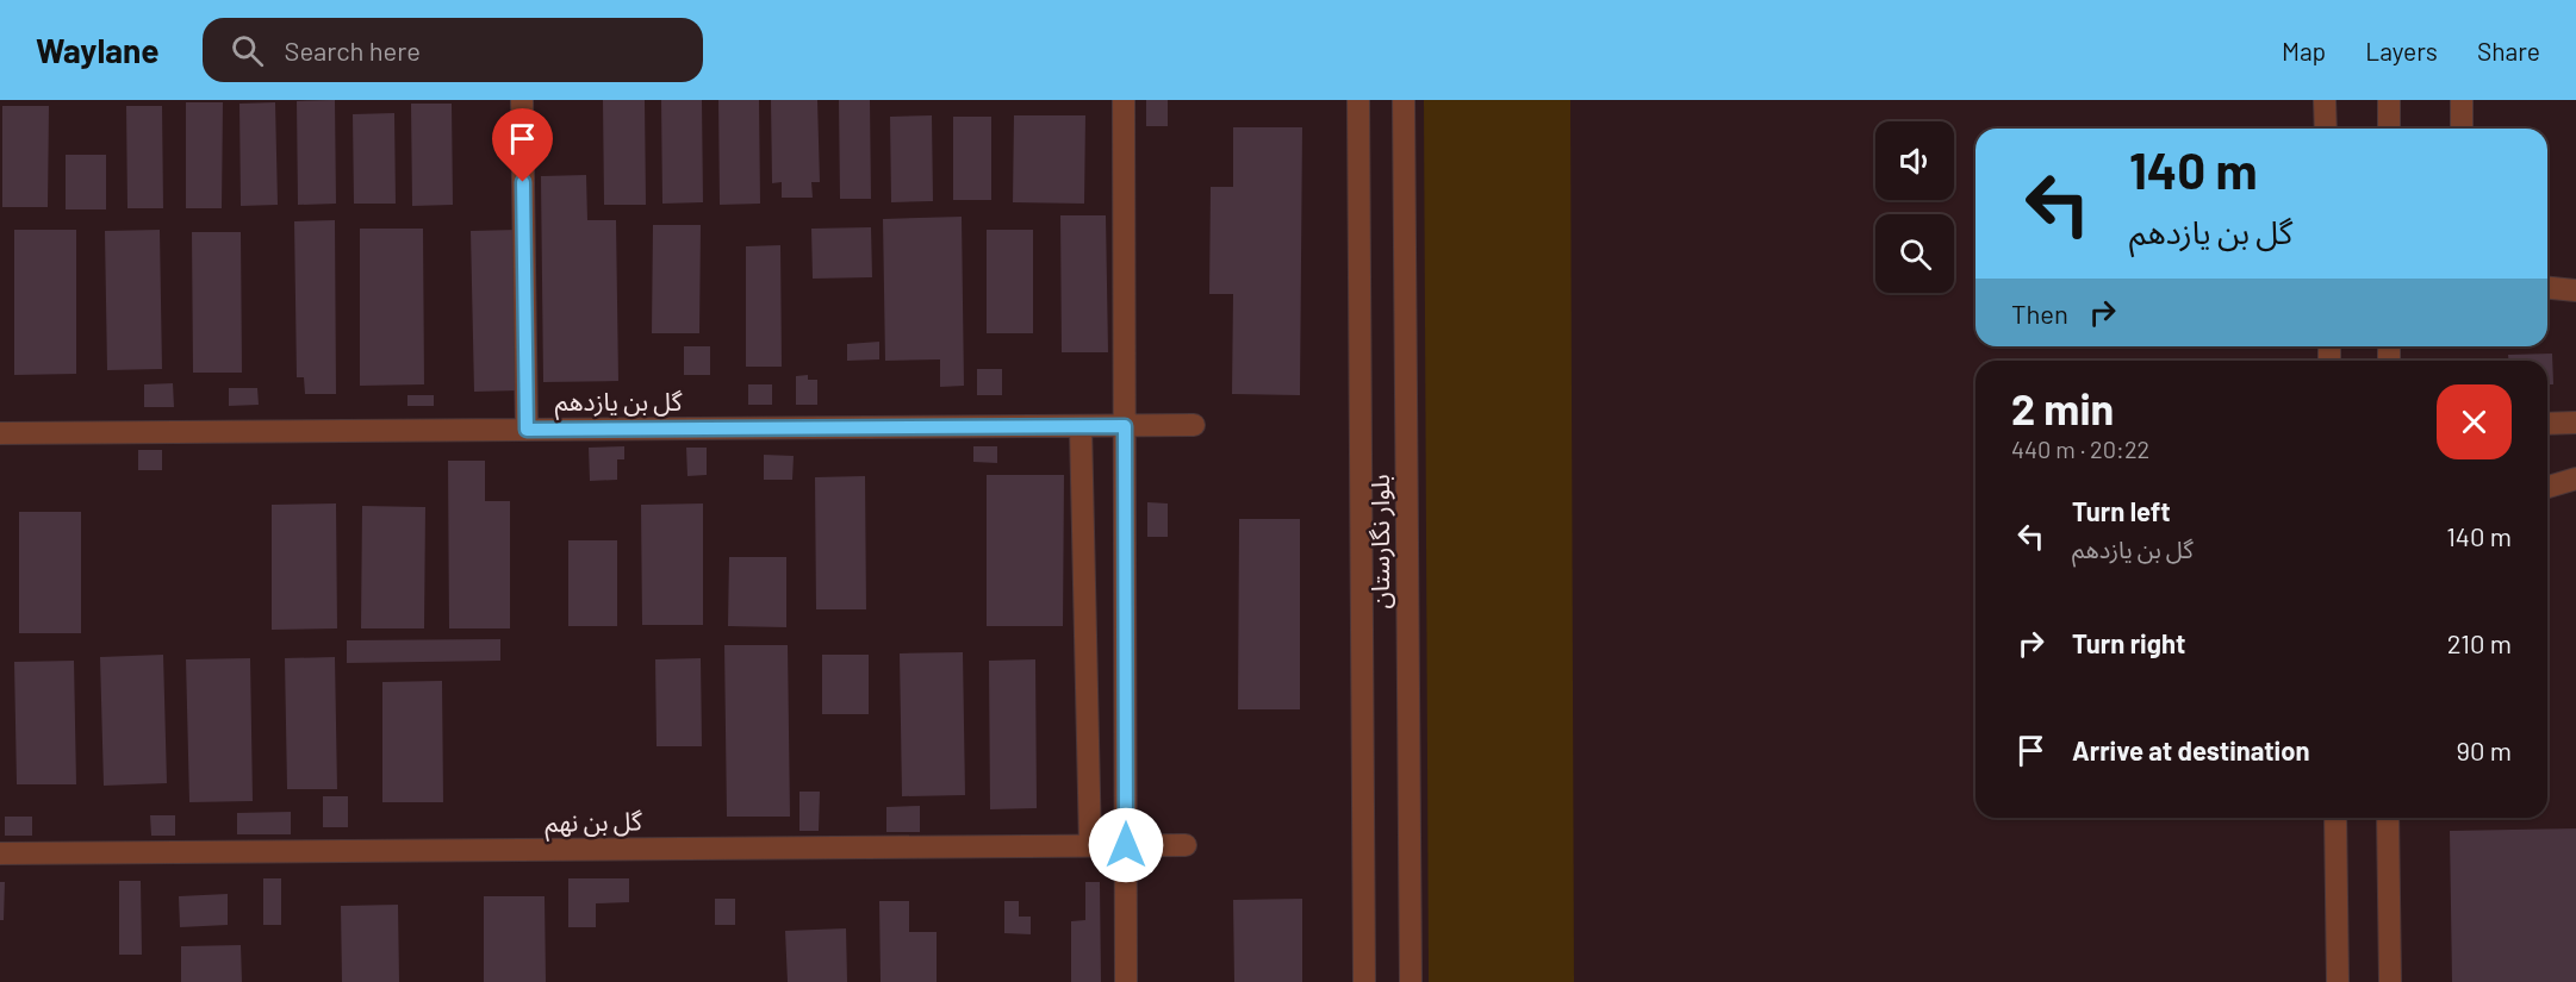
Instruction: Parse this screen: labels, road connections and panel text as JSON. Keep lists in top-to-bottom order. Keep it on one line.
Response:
{"streets":{"street":["گل بن یازدهم","بلوار نگارستان","گل بن نهم"]},"page":{"header":"Waylane","search":"Search here","nav":["Map","Layers","Share"],"turn":["140 m","گل بن یازدهم"],"then":"Then","heading":["2 min","440 m · 20:22"],"list":[{"name":"Turn left","note":"گل بن یازدهم","value":"140 m"},{"name":"Turn right","value":"210 m"},{"name":"Arrive at destination","value":"90 m"}]}}
